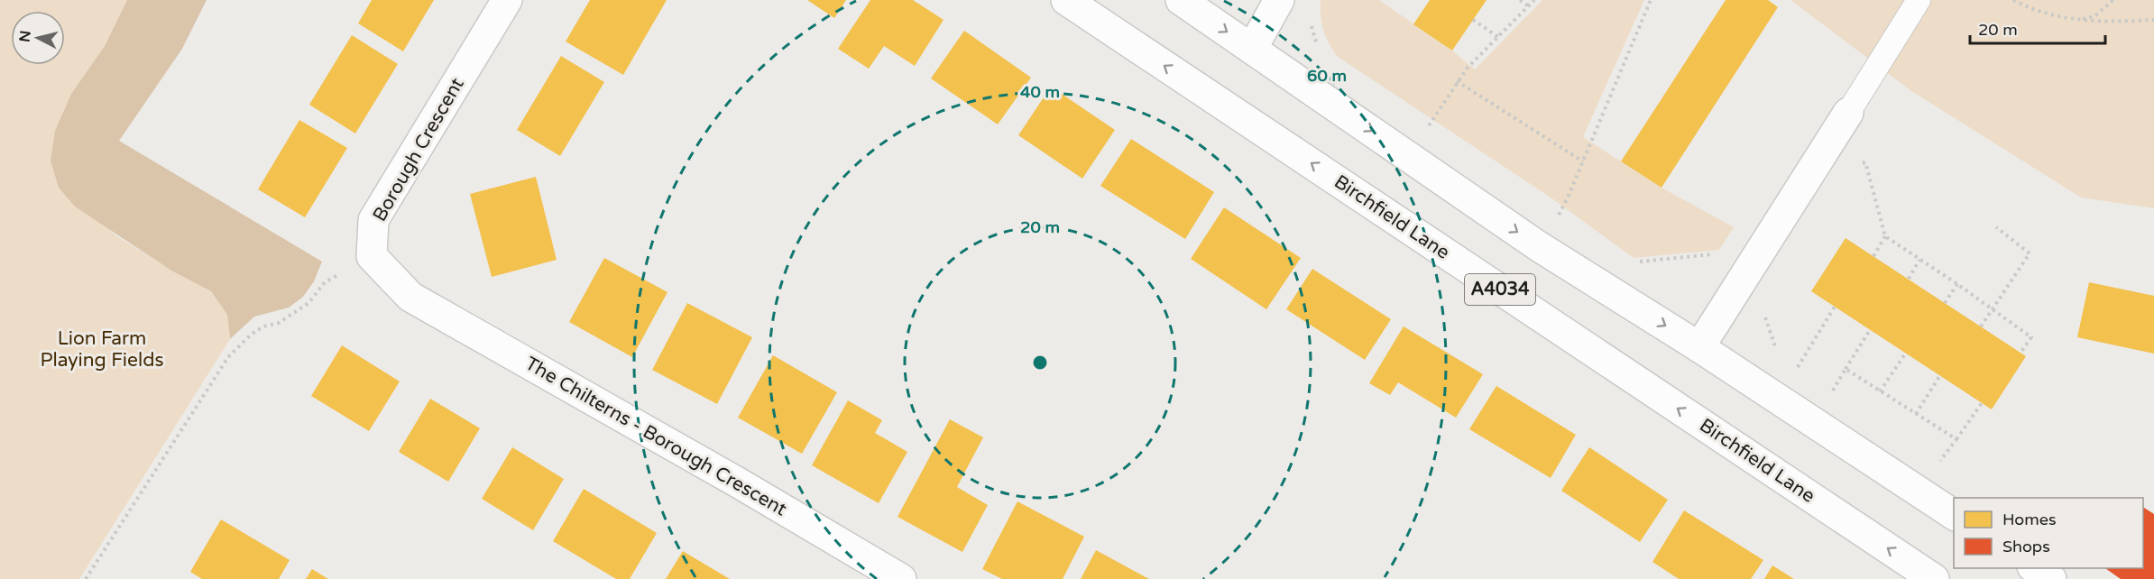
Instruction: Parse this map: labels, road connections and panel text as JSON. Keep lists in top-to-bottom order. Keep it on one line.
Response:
{"streets":{"main road":["Borough Crescent","Birchfield Lane","A4034","The Chilterns - Borough Crescent"]},"crossings":[["Borough Crescent","The Chilterns - Borough Crescent"]],"parks":["Lion Farm Playing Fields"],"legend":["Homes","Shops"],"scale_bar":"20 m","north":"left","rings":["60 m","40 m","20 m"]}
